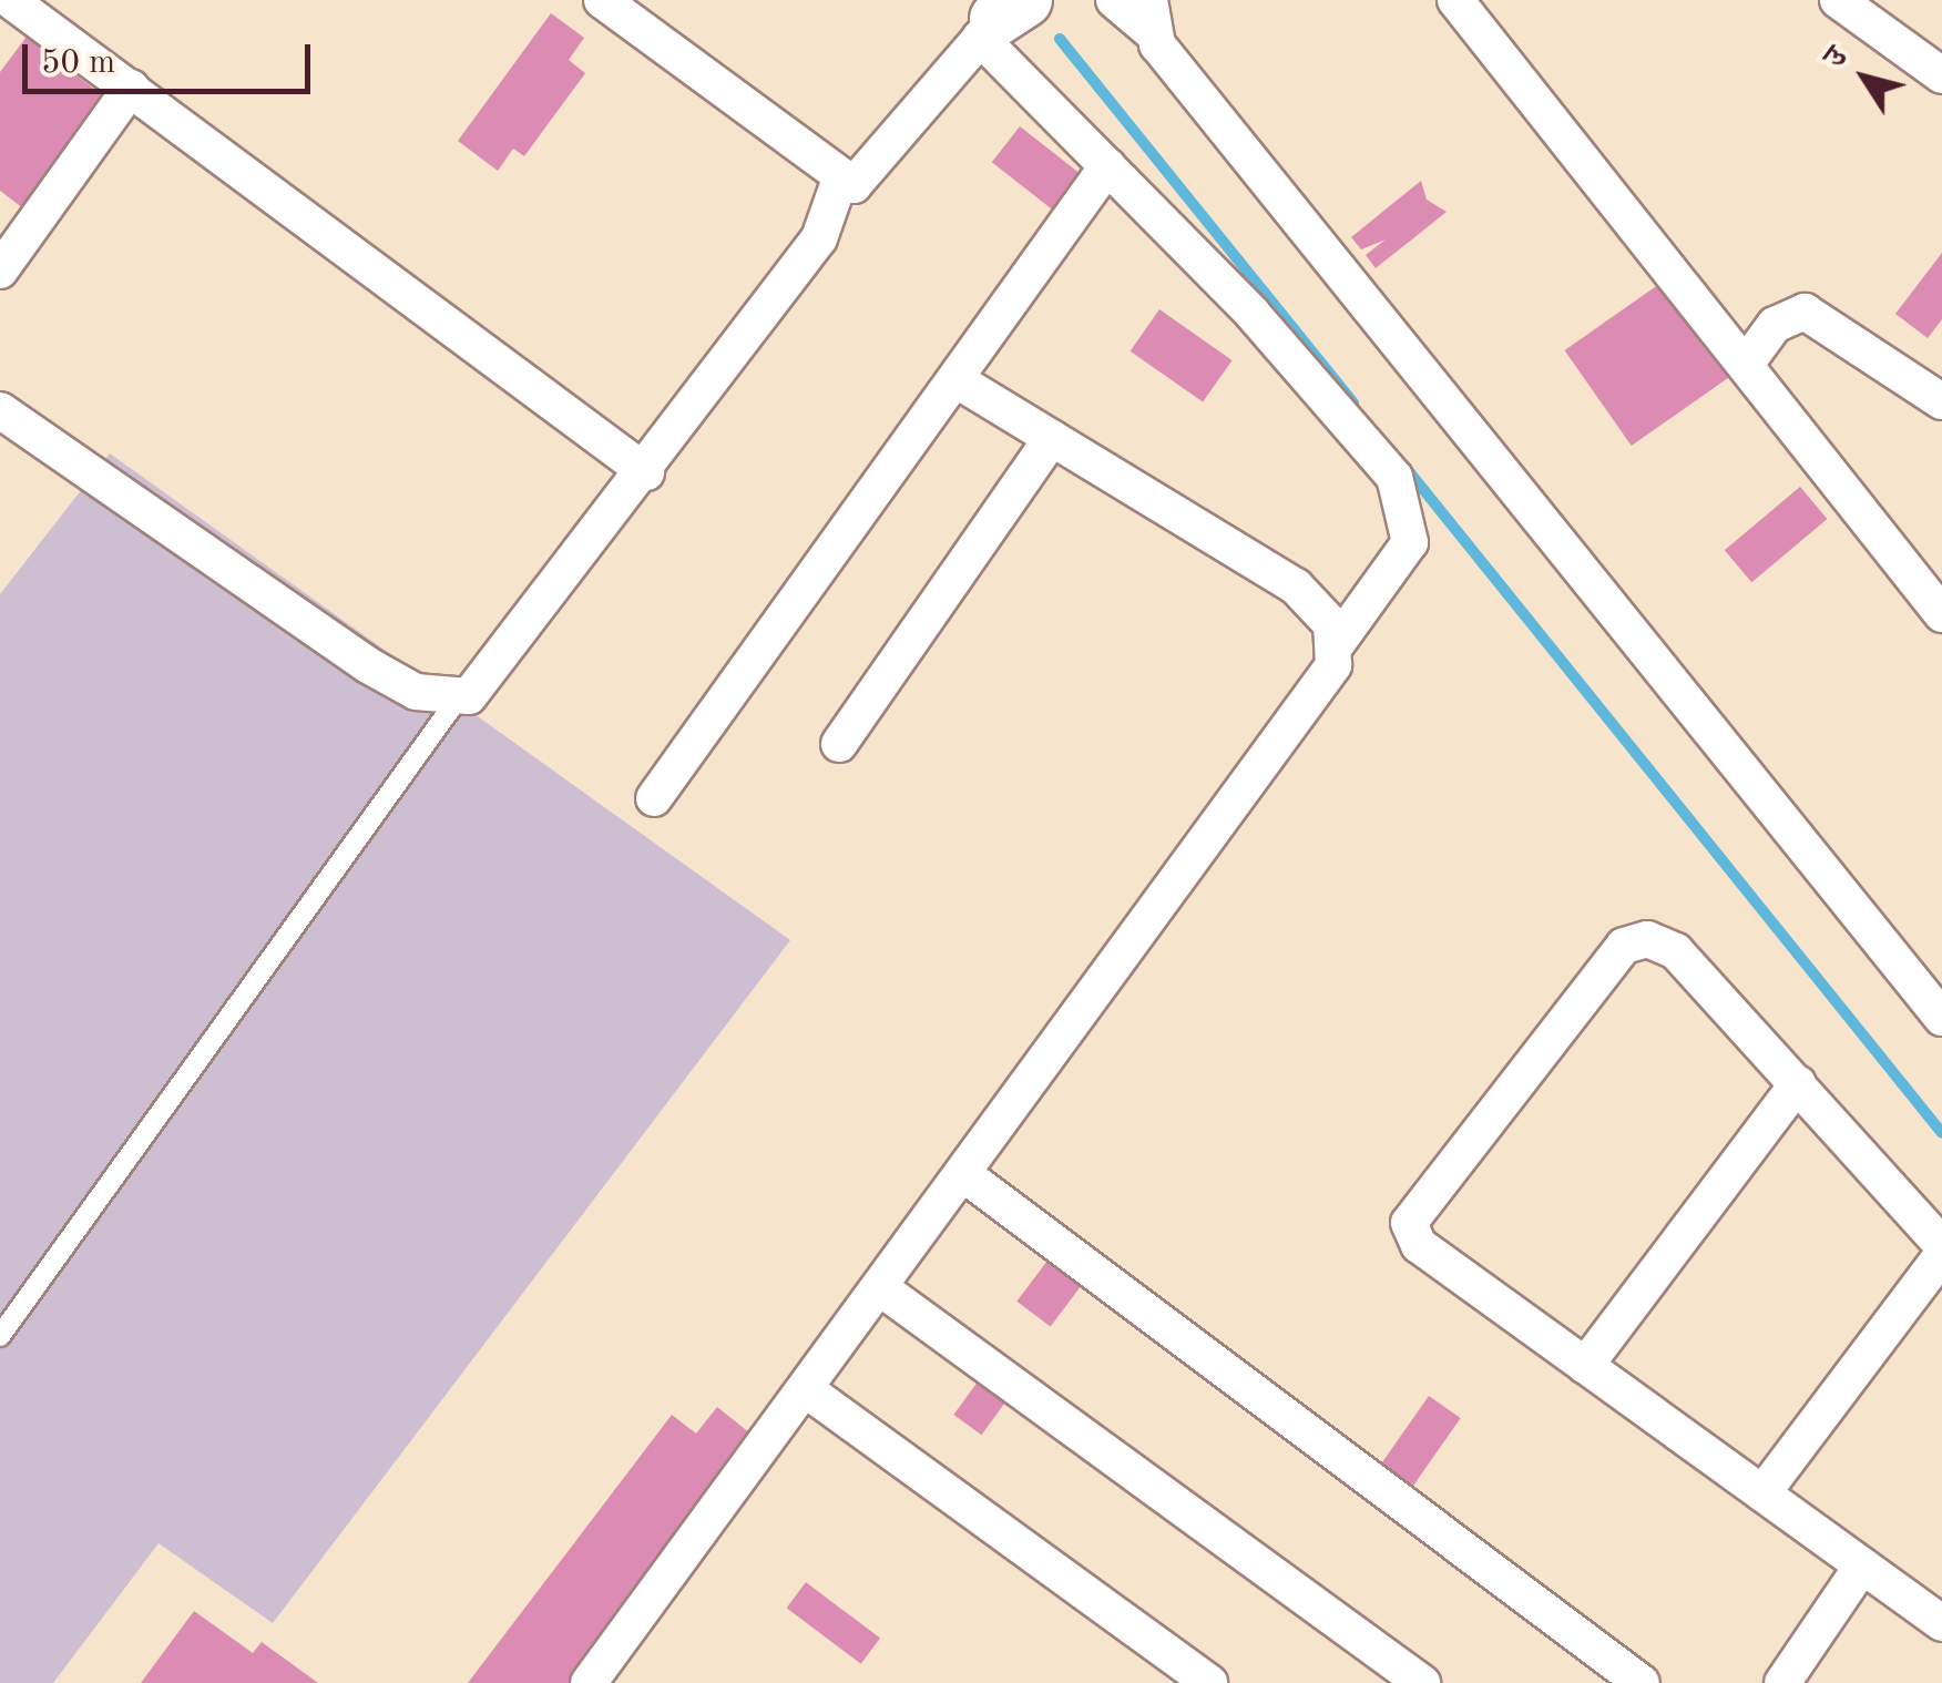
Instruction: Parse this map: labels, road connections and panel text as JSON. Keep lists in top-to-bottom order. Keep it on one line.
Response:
{"scale_bar":"50 m","north":"top left"}
